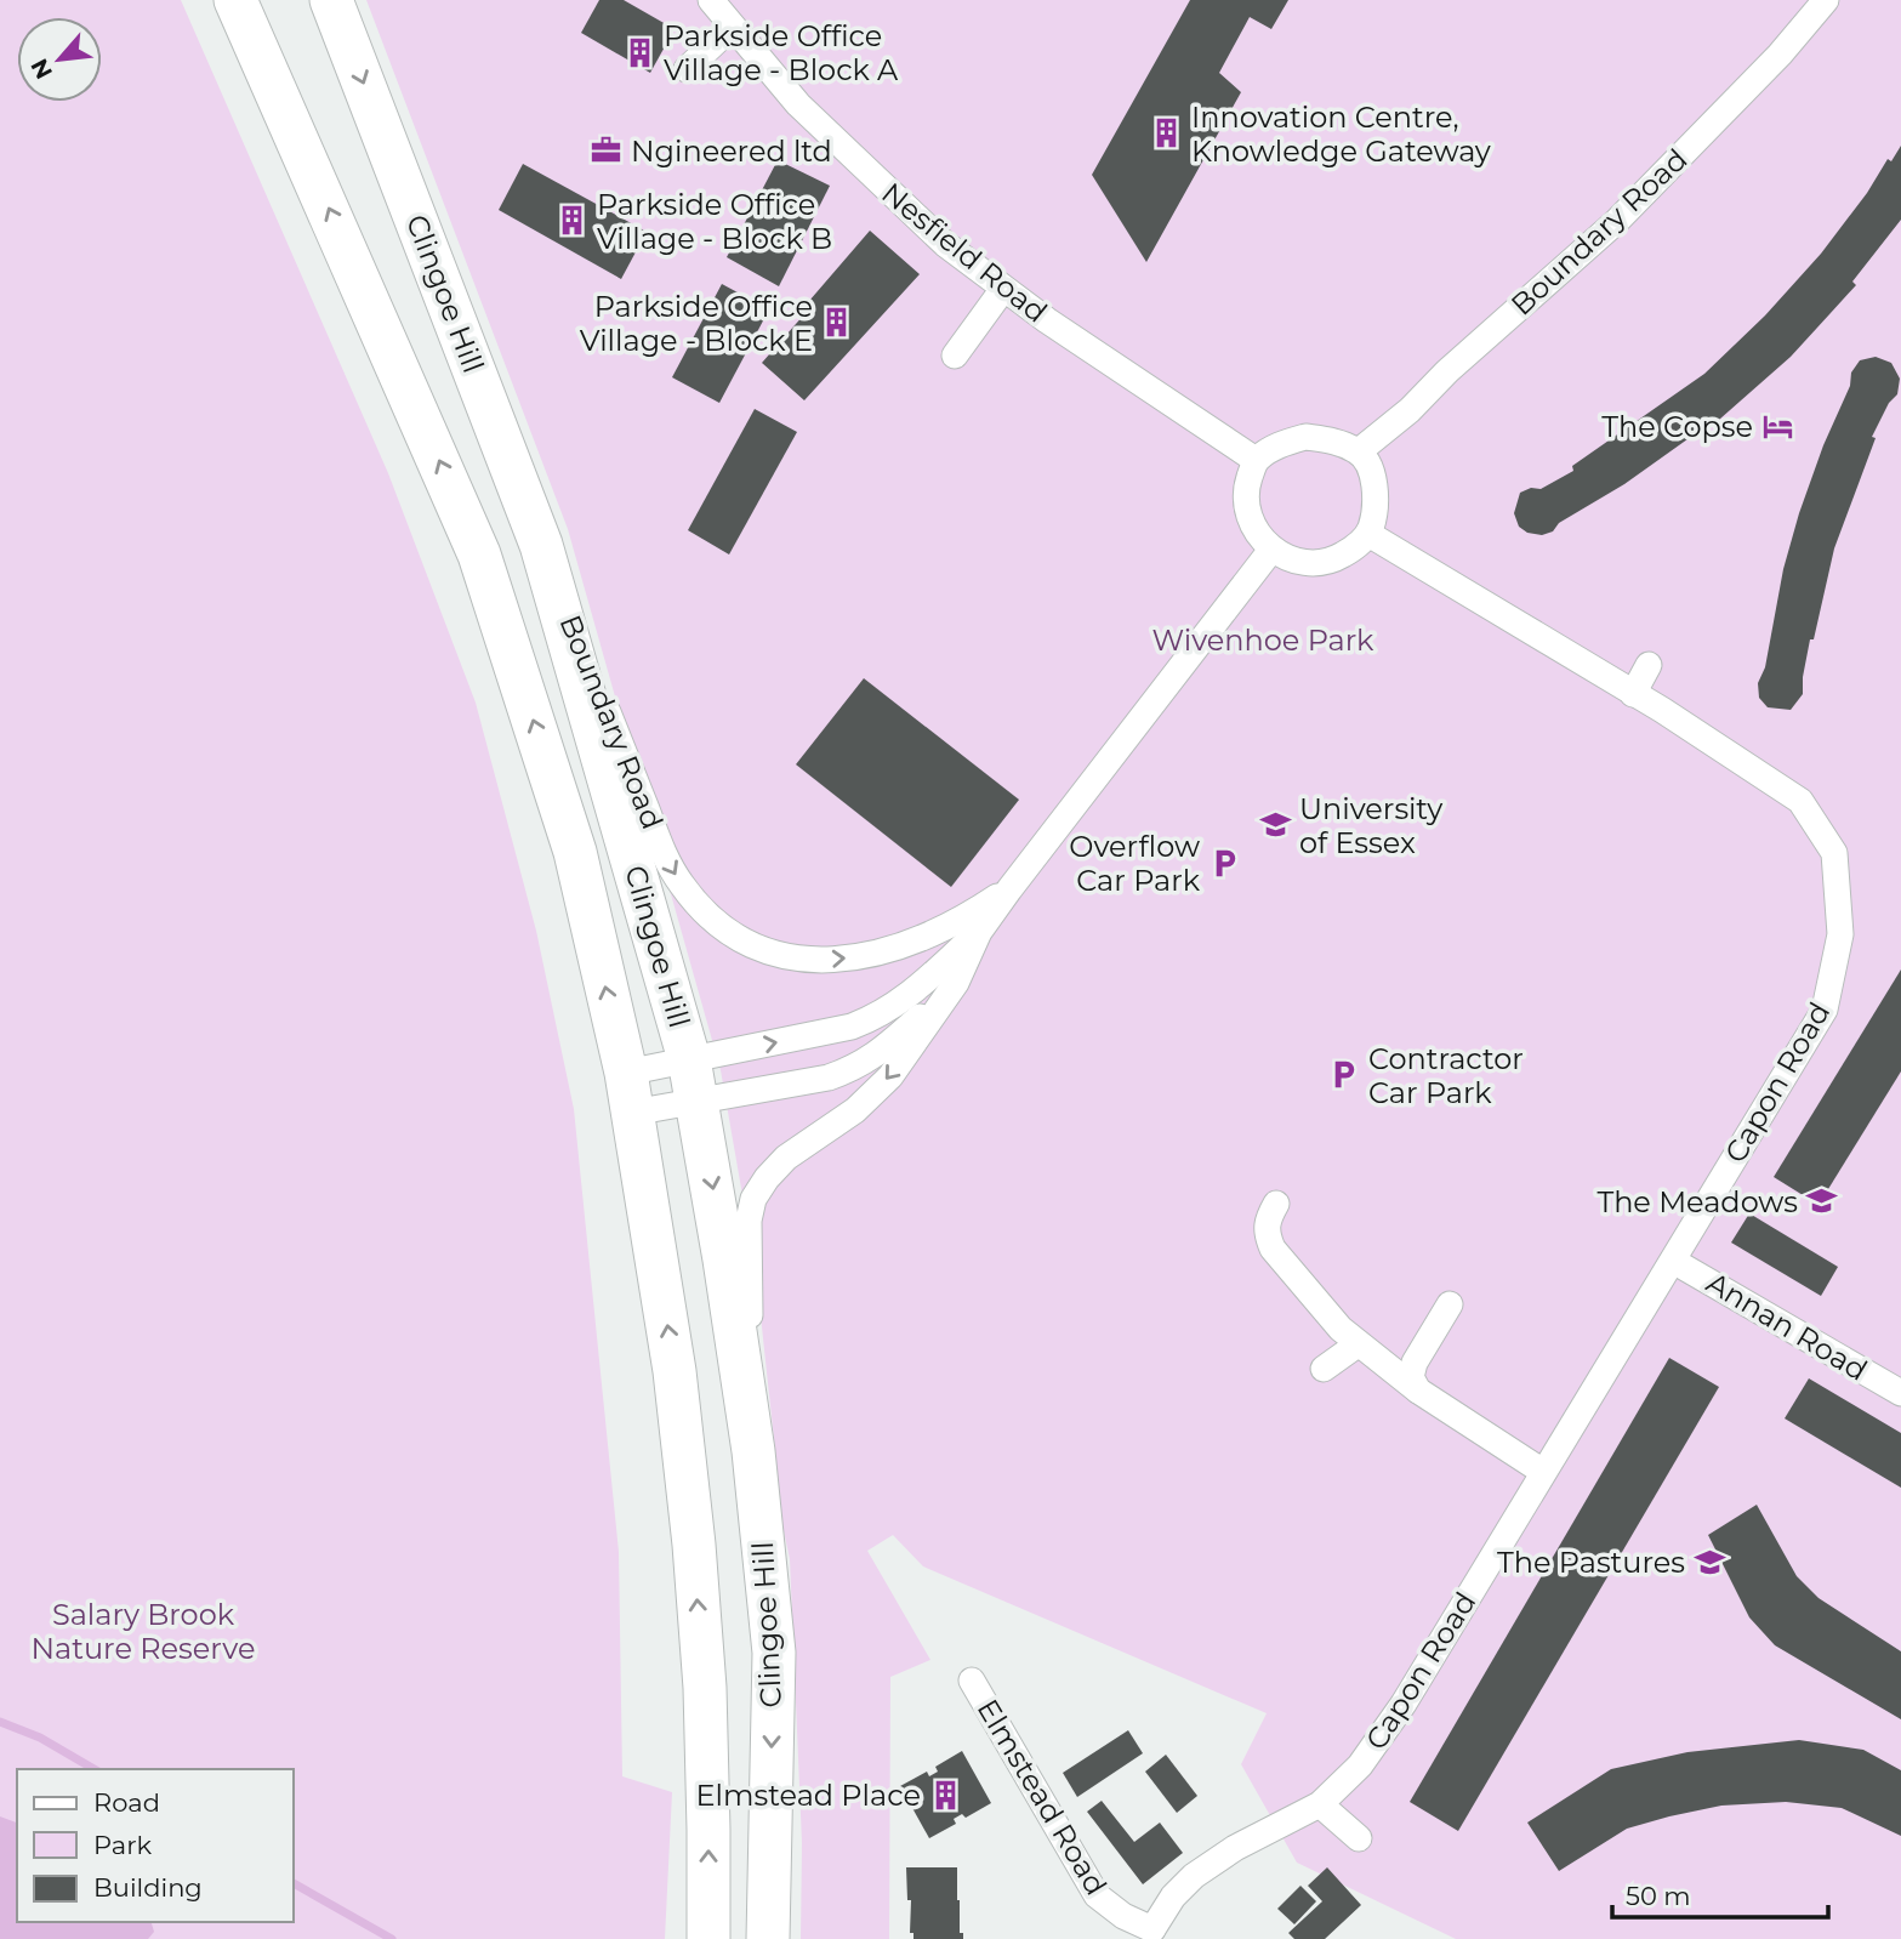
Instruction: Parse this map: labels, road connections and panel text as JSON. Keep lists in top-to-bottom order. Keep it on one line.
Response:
{"streets":{"main road":["Clingoe Hill"],"street":["Boundary Road","Nesfield Road","Capon Road","Annan Road","Elmstead Road"]},"crossings":[["Boundary Road","Nesfield Road"],["Boundary Road","Clingoe Hill"],["Boundary Road","Capon Road"],["Nesfield Road","Capon Road"],["Capon Road","Annan Road"],["Capon Road","Elmstead Road"]],"parks":["Wivenhoe Park","Salary Brook Nature Reserve"],"places":{"building":["Parkside Office Village - Block A","Innovation Centre, Knowledge Gateway","Parkside Office Village - Block B","Parkside Office Village - Block E","Elmstead Place"],"office":["Ngineered ltd"],"hotel":["The Copse"],"school or university":["University of Essex","The Meadows","The Pastures"],"parking":["Overflow Car Park","Contractor Car Park"]},"legend":["Road","Park","Building"],"scale_bar":"50 m","north":"bottom left"}
